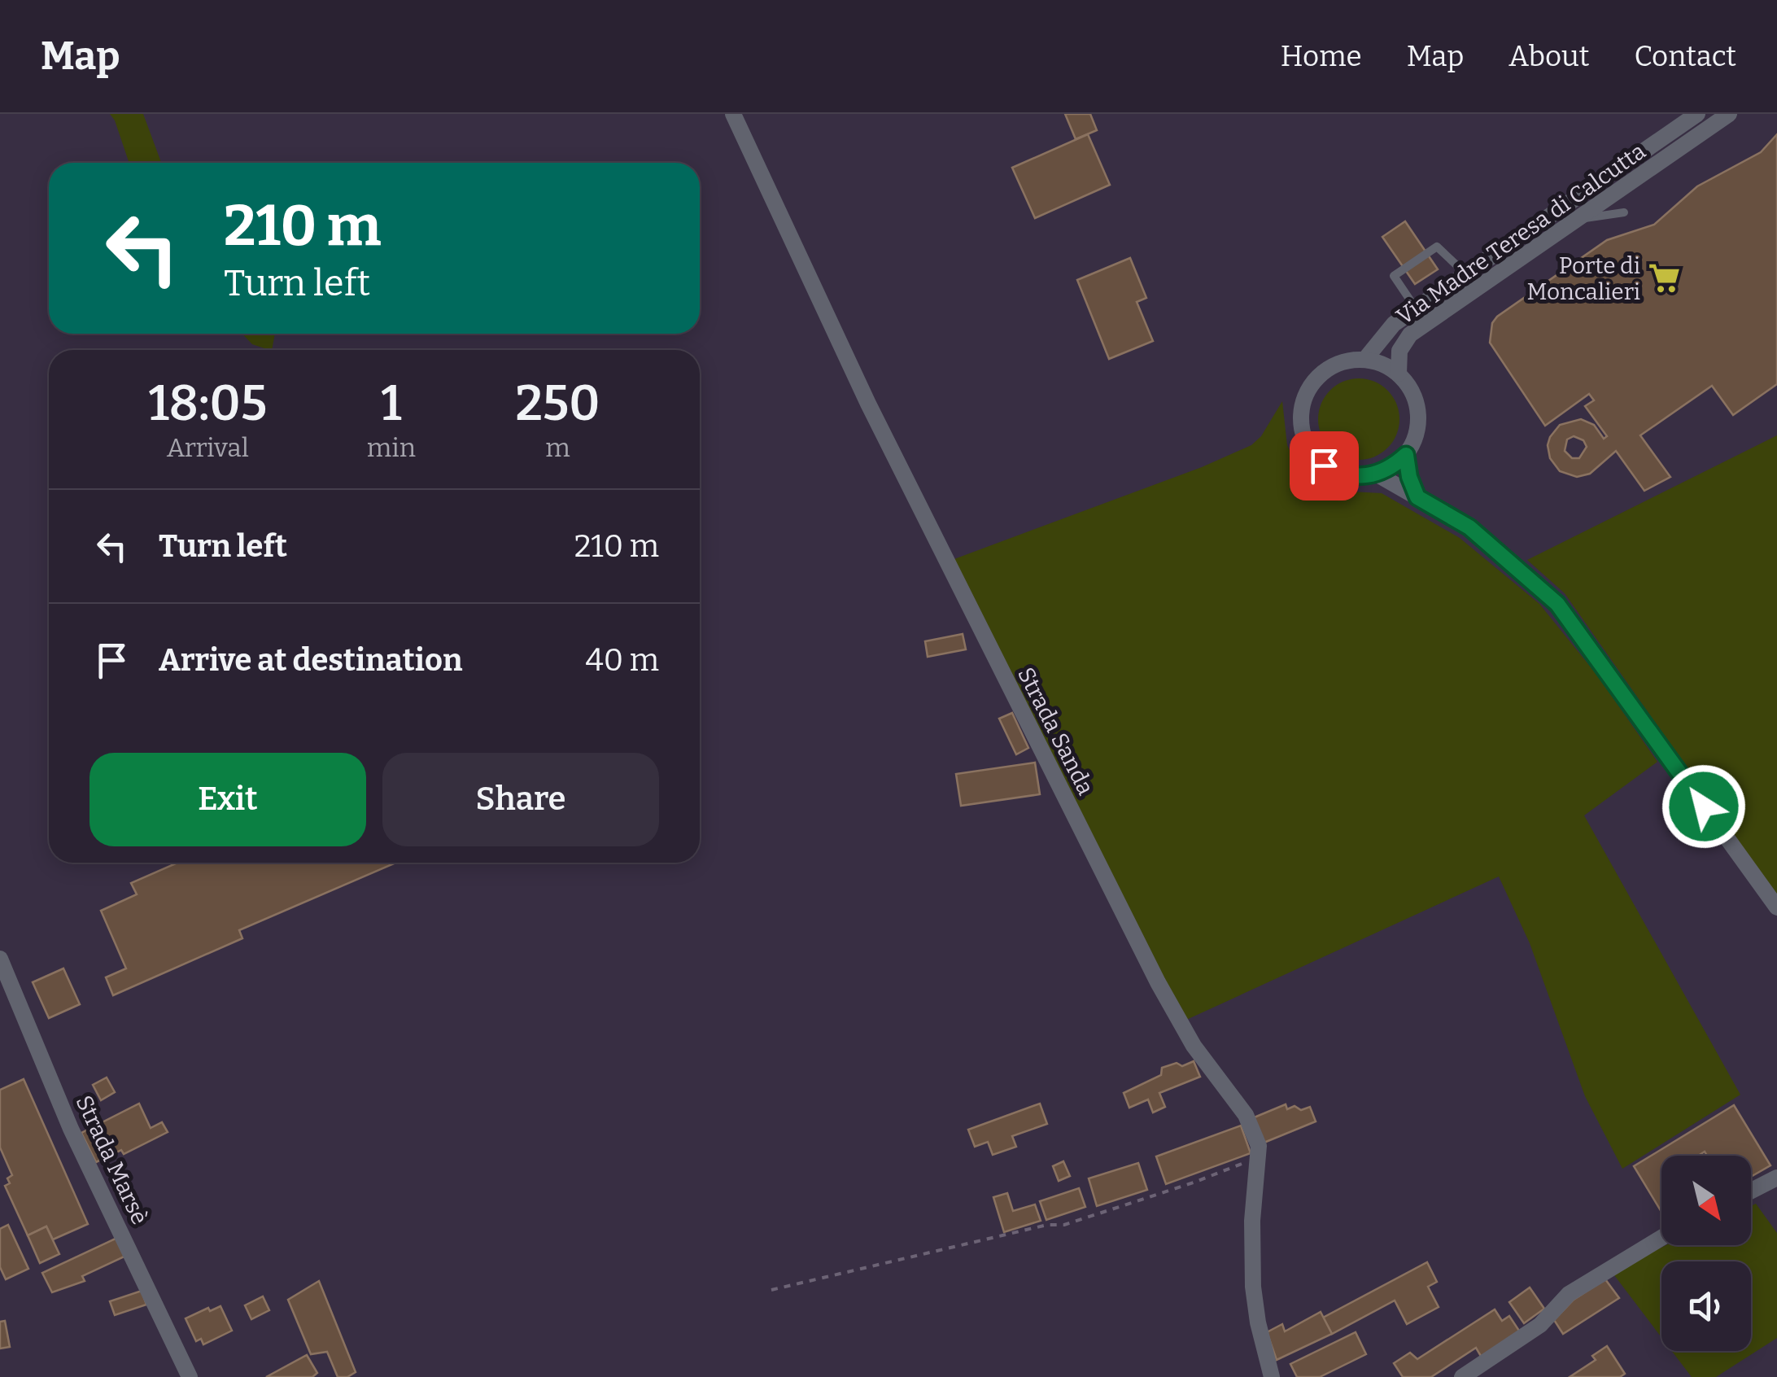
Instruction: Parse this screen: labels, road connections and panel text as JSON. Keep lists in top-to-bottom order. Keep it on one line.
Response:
{"streets":{"street":["Via Madre Teresa di Calcutta","Strada Sanda","Strada Marsè"]},"places":{"supermarket":["Porte di Moncalieri"]},"north":"bottom right","page":{"header":"Map","nav":["Home","Map","About","Contact"],"turn":["210 m","Turn left"],"eta":["18:05","Arrival","1","min","250","m"],"list":[{"name":"Turn left","value":"210 m"},{"name":"Arrive at destination","value":"40 m"}],"buttons":["Exit","Share"]}}
